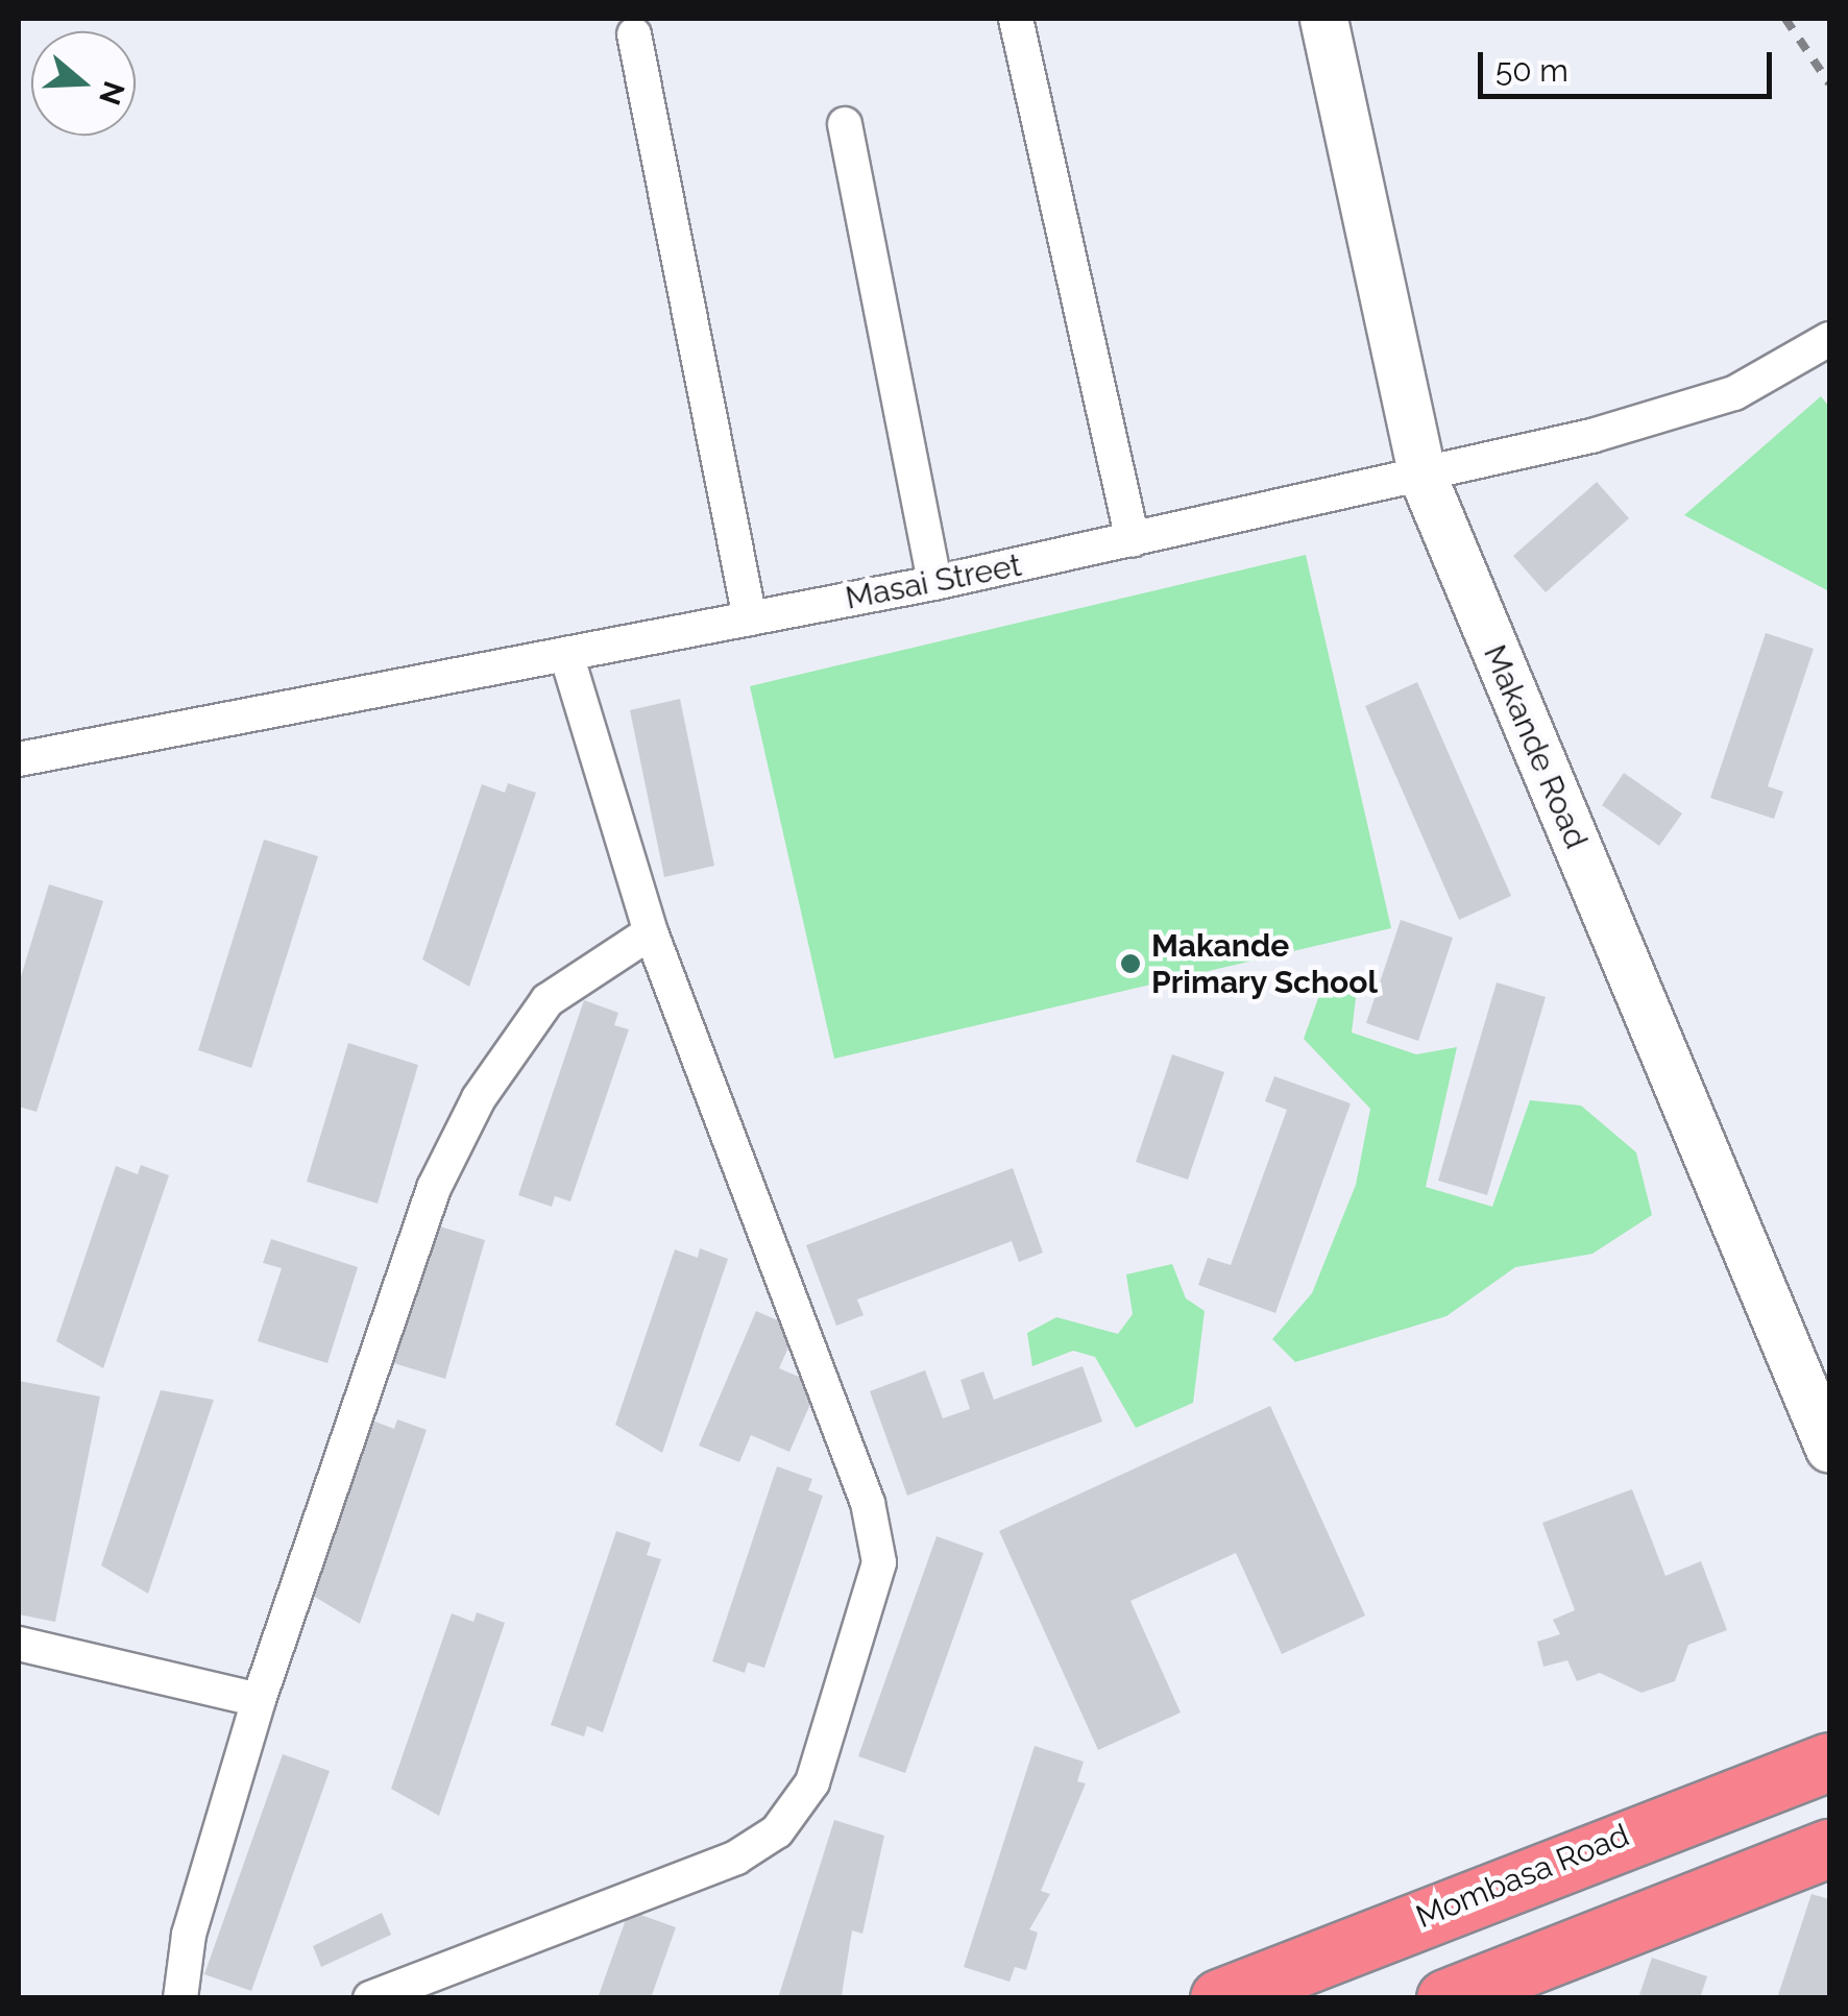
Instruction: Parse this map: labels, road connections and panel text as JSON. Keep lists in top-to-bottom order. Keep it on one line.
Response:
{"streets":{"highway":["Mombasa Road"],"main road":["Makande Road"],"street":["Masai Street"]},"crossings":[["Masai Street","Makande Road"]],"places":["Makande Primary School"],"scale_bar":"50 m","north":"right"}
